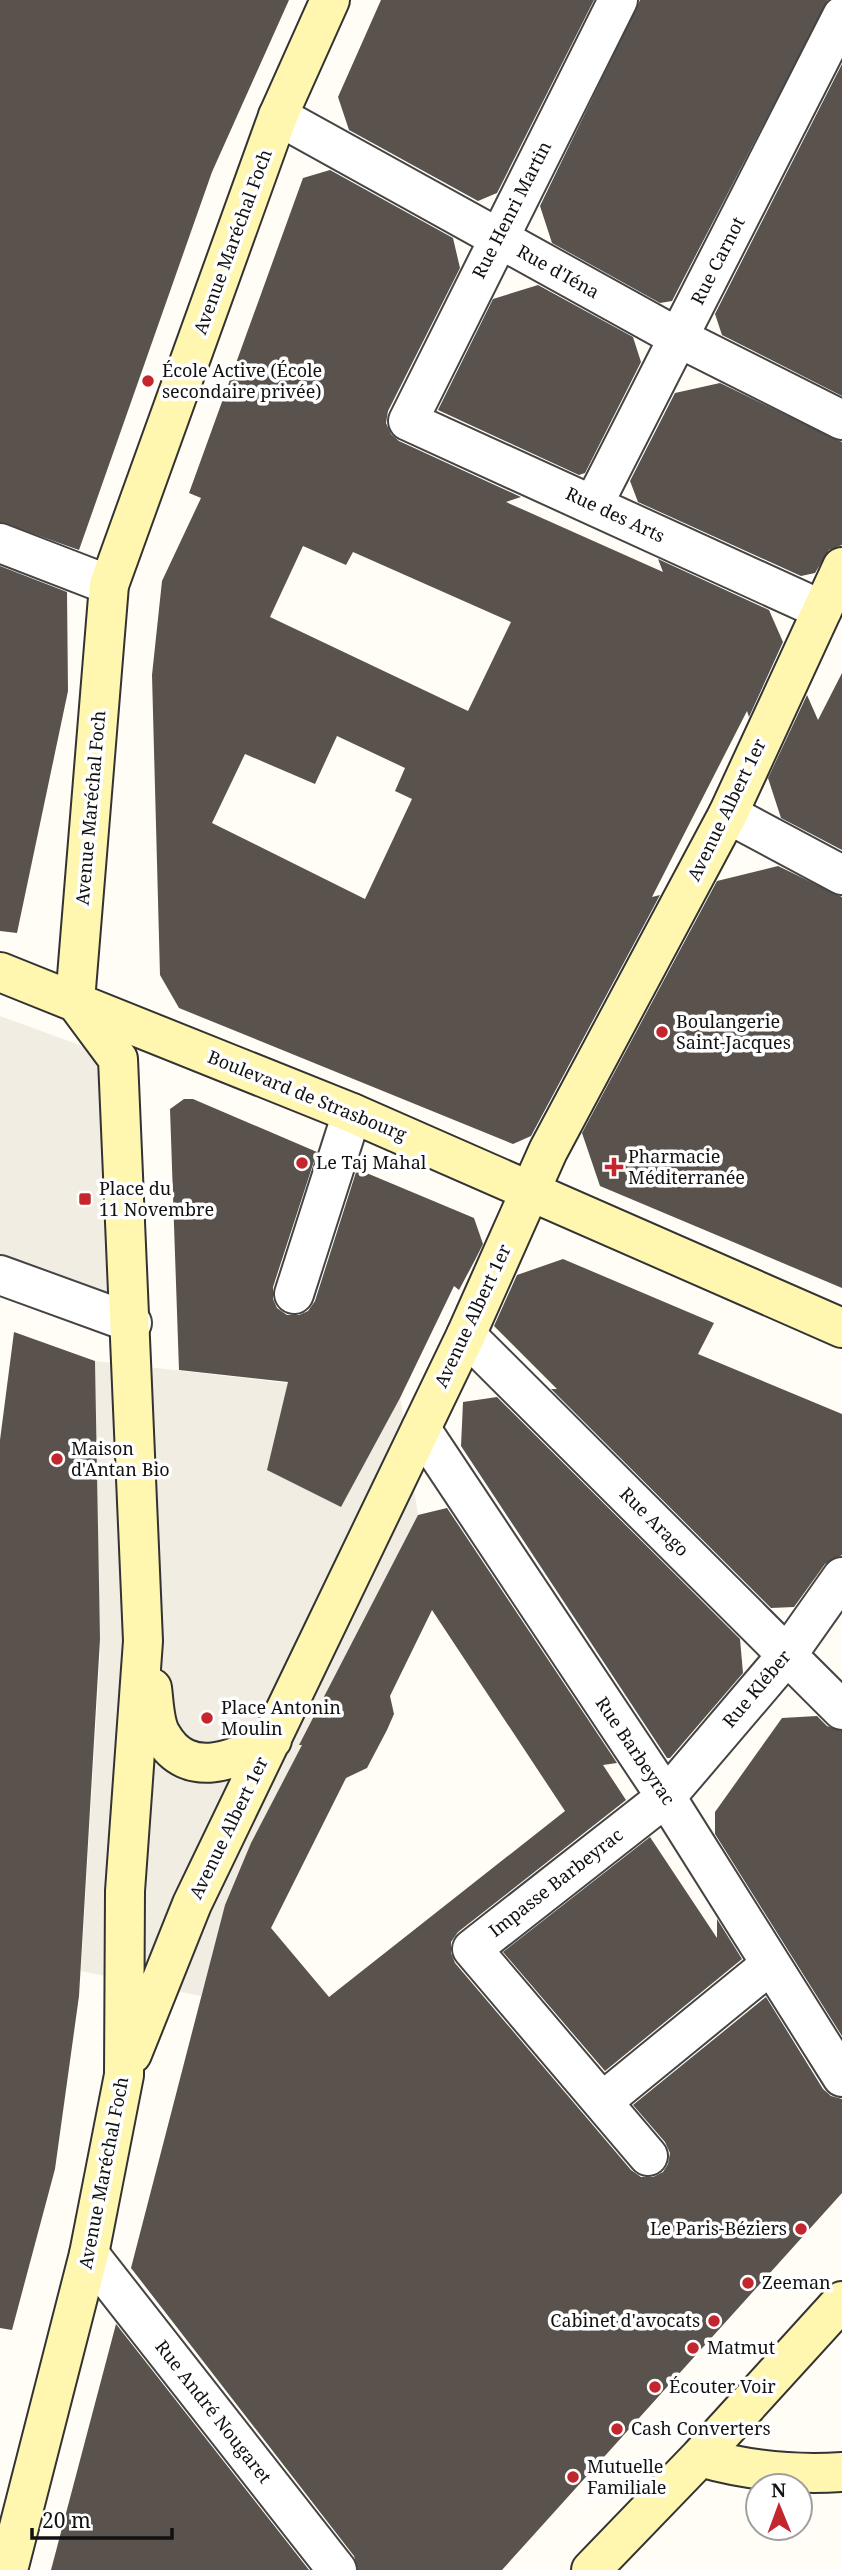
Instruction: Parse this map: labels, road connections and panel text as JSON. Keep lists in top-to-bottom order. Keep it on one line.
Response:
{"streets":{"street":["Rue Henri Martin","Avenue Maréchal Foch","Rue Carnot","Rue d'Iéna","Rue des Arts","Avenue Albert 1er","Boulevard de Strasbourg","Rue Arago","Rue Kléber","Rue Barbeyrac","Impasse Barbeyrac","Rue André Nougaret"]},"crossings":[["Rue Henri Martin","Rue d'Iéna"],["Rue Henri Martin","Rue des Arts"],["Avenue Maréchal Foch","Rue d'Iéna"],["Avenue Maréchal Foch","Avenue Albert 1er"],["Avenue Maréchal Foch","Boulevard de Strasbourg"],["Avenue Maréchal Foch","Rue André Nougaret"],["Rue Carnot","Rue d'Iéna"],["Rue Carnot","Rue des Arts"],["Rue des Arts","Avenue Albert 1er"],["Avenue Albert 1er","Boulevard de Strasbourg"],["Avenue Albert 1er","Rue Arago"],["Avenue Albert 1er","Rue Barbeyrac"],["Rue Arago","Rue Kléber"],["Rue Kléber","Rue Barbeyrac"],["Rue Kléber","Impasse Barbeyrac"],["Rue Barbeyrac","Impasse Barbeyrac"]],"places":{"other":["École Active (École secondaire privée)","Boulangerie Saint-Jacques","Le Taj Mahal","Maison d'Antan Bio","Place Antonin Moulin","Le Paris-Béziers","Zeeman","Cabinet d'avocats","Matmut","Écouter Voir","Cash Converters","Mutuelle Familiale"],"health":["Pharmacie Méditerranée"],"transit":["Place du 11 Novembre"]},"scale_bar":"20 m","north":"top"}
